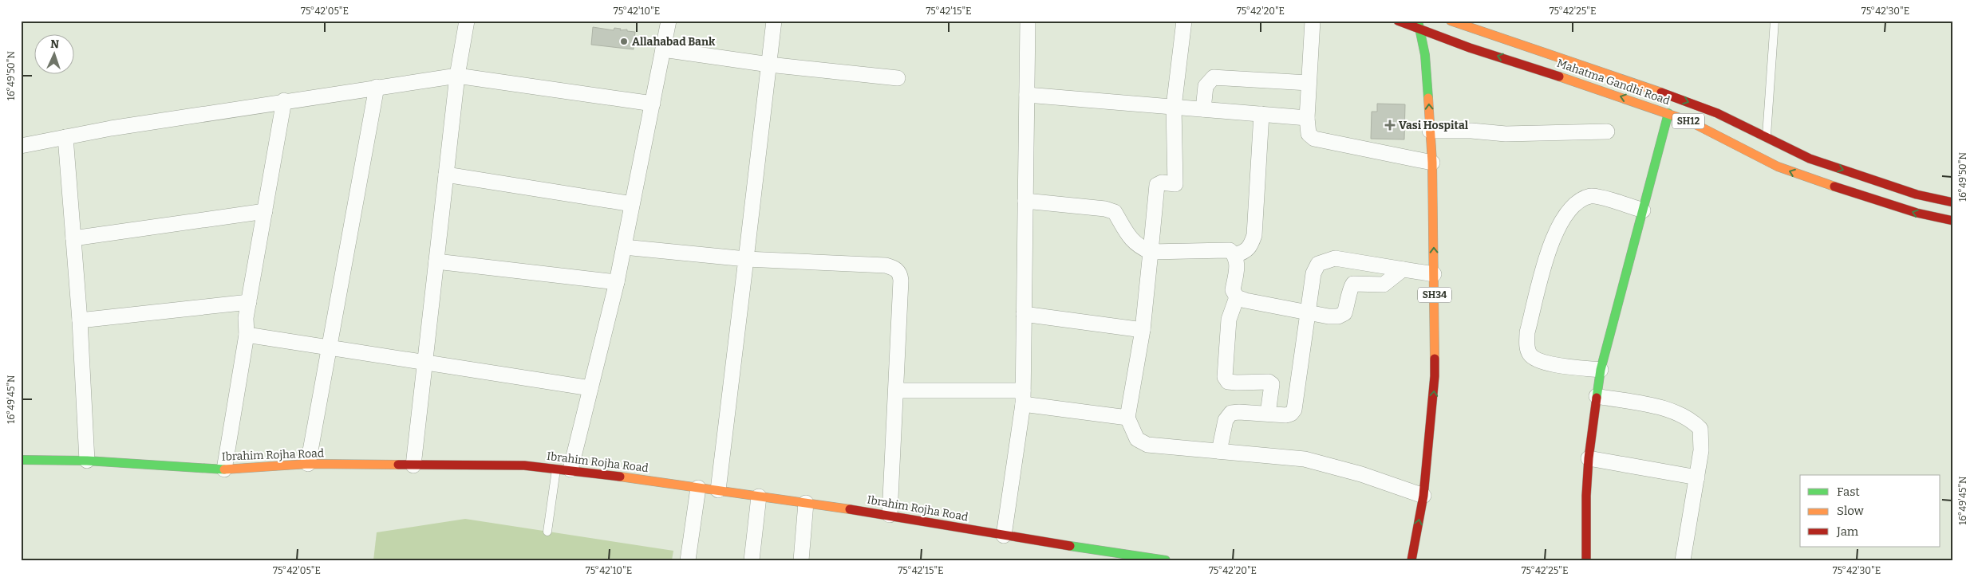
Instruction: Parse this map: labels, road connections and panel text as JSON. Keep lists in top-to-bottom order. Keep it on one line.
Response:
{"streets":{"main road":["Mahatma Gandhi Road","SH12","SH34","Ibrahim Rojha Road"]},"crossings":[["Mahatma Gandhi Road","SH34"]],"places":{"other":["Allahabad Bank"],"health":["Vasi Hospital"]},"legend":["Fast","Slow","Jam"],"north":"top","coordinates":["75°42'05\"E","75°42'10\"E","75°42'15\"E","75°42'20\"E","75°42'25\"E","75°42'30\"E","16°49'50\"N","16°49'45\"N"]}
